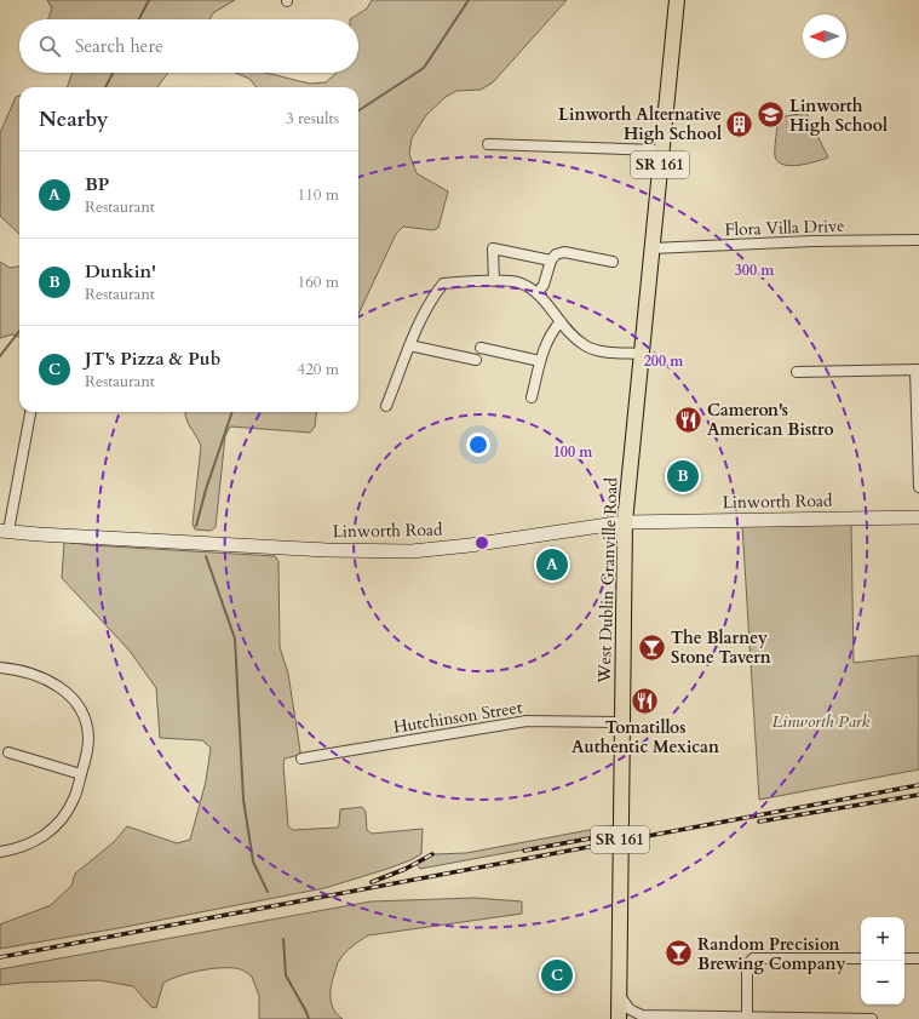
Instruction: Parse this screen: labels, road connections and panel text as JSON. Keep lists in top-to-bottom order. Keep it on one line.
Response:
{"streets":{"main road":["SR 161","Linworth Road","West Dublin Granville Road"],"street":["Flora Villa Drive","Hutchinson Street"]},"crossings":[["Flora Villa Drive","West Dublin Granville Road"],["Linworth Road","West Dublin Granville Road"],["West Dublin Granville Road","Hutchinson Street"]],"parks":["Linworth Park"],"places":{"school or university":["Linworth High School"],"building":["Linworth Alternative High School"],"restaurant":["Cameron's American Bistro","Tomatillos Authentic Mexican"],"bar":["The Blarney Stone Tavern","Random Precision Brewing Company"]},"north":"left","page":{"search":"Search here","heading":["Nearby","3 results"],"list":[{"mark":"A","name":"BP","note":"Restaurant","value":"110 m"},{"mark":"B","name":"Dunkin'","note":"Restaurant","value":"160 m"},{"mark":"C","name":"JT's Pizza & Pub","note":"Restaurant","value":"420 m"}],"pins":["B","A","C"],"map_buttons":["+","−"]},"rings":["300 m","200 m","100 m"]}
